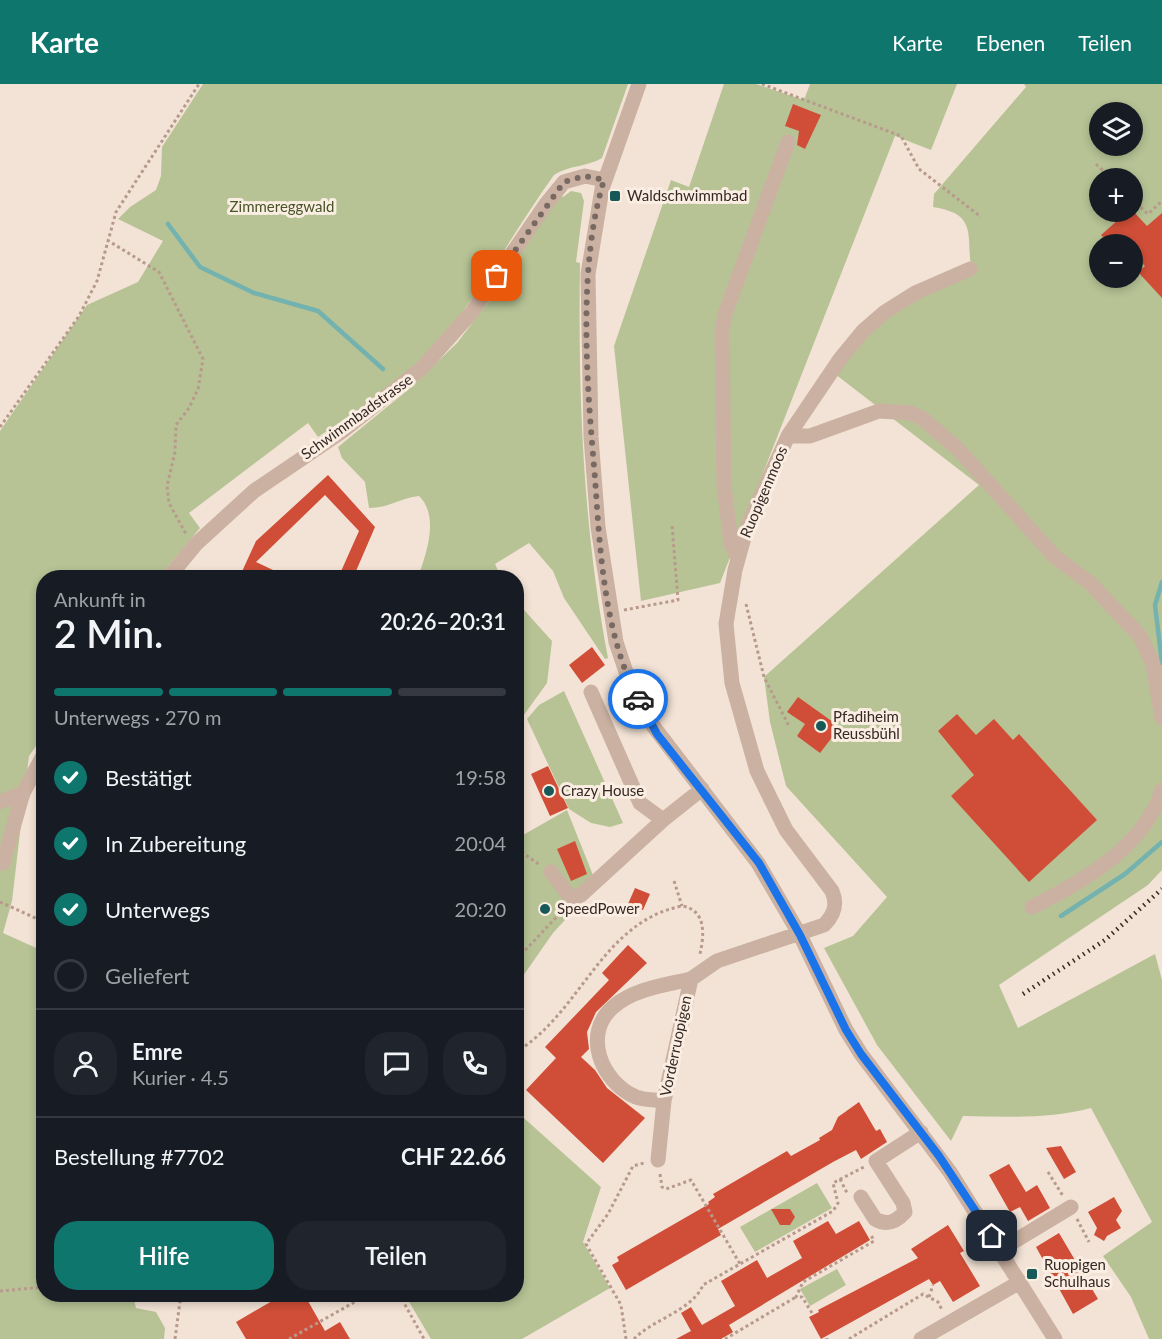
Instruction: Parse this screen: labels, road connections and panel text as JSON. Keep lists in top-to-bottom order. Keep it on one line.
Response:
{"streets":{"street":["Schwimmbadstrasse","Ruopigenmoos","Vorderruopigen"]},"parks":["Zimmereggwald"],"places":{"transit":["Waldschwimmbad","Ruopigen Schulhaus"],"other":["Pfadiheim Reussbühl","Crazy House","SpeedPower"]},"page":{"header":"Karte","nav":["Karte","Ebenen","Teilen"],"map_buttons":["+","−"],"heading":["2 Min.","Ankunft in","20:26–20:31"],"panel":["Emre","Kurier · 4.5","Bestellung #7702","CHF 22.66"],"bar":"Unterwegs · 270 m","list":[["Bestätigt","19:58"],["In Zubereitung","20:04"],["Unterwegs","20:20"],"Geliefert"],"buttons":["Hilfe","Teilen"]}}
